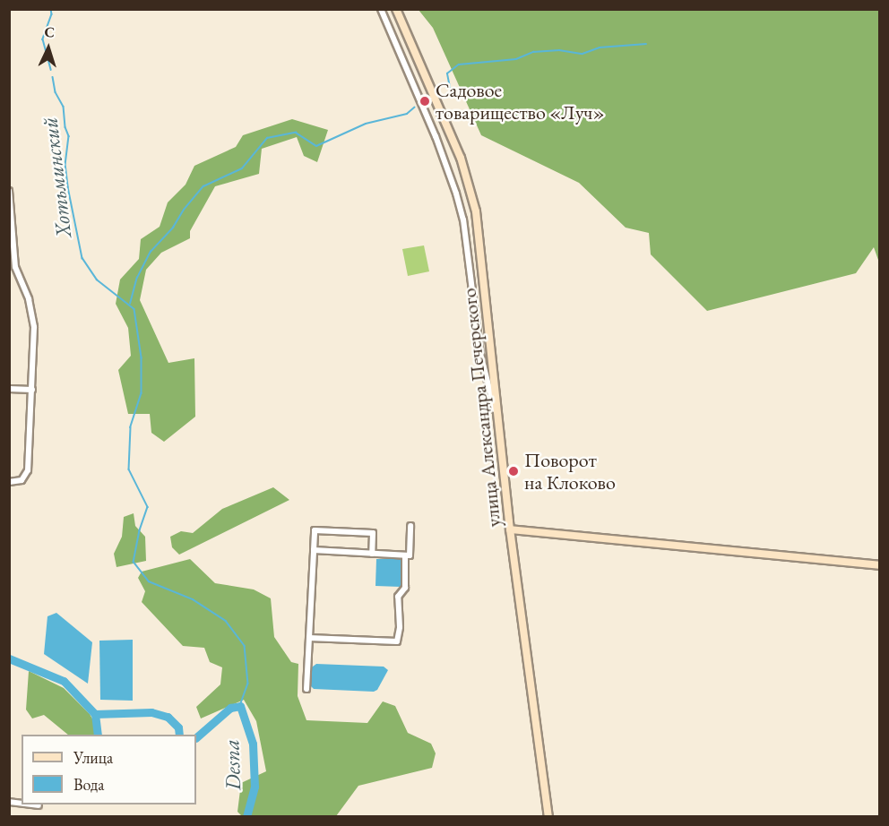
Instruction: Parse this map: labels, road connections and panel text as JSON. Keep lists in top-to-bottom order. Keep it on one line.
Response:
{"streets":{"main road":["улица Александра Печерского"]},"water":["Хотьминский","Desna"],"places":["Садовое товарищество «Луч»","Поворот на Клоково"],"legend":["Улица","Вода"],"north":"top"}
